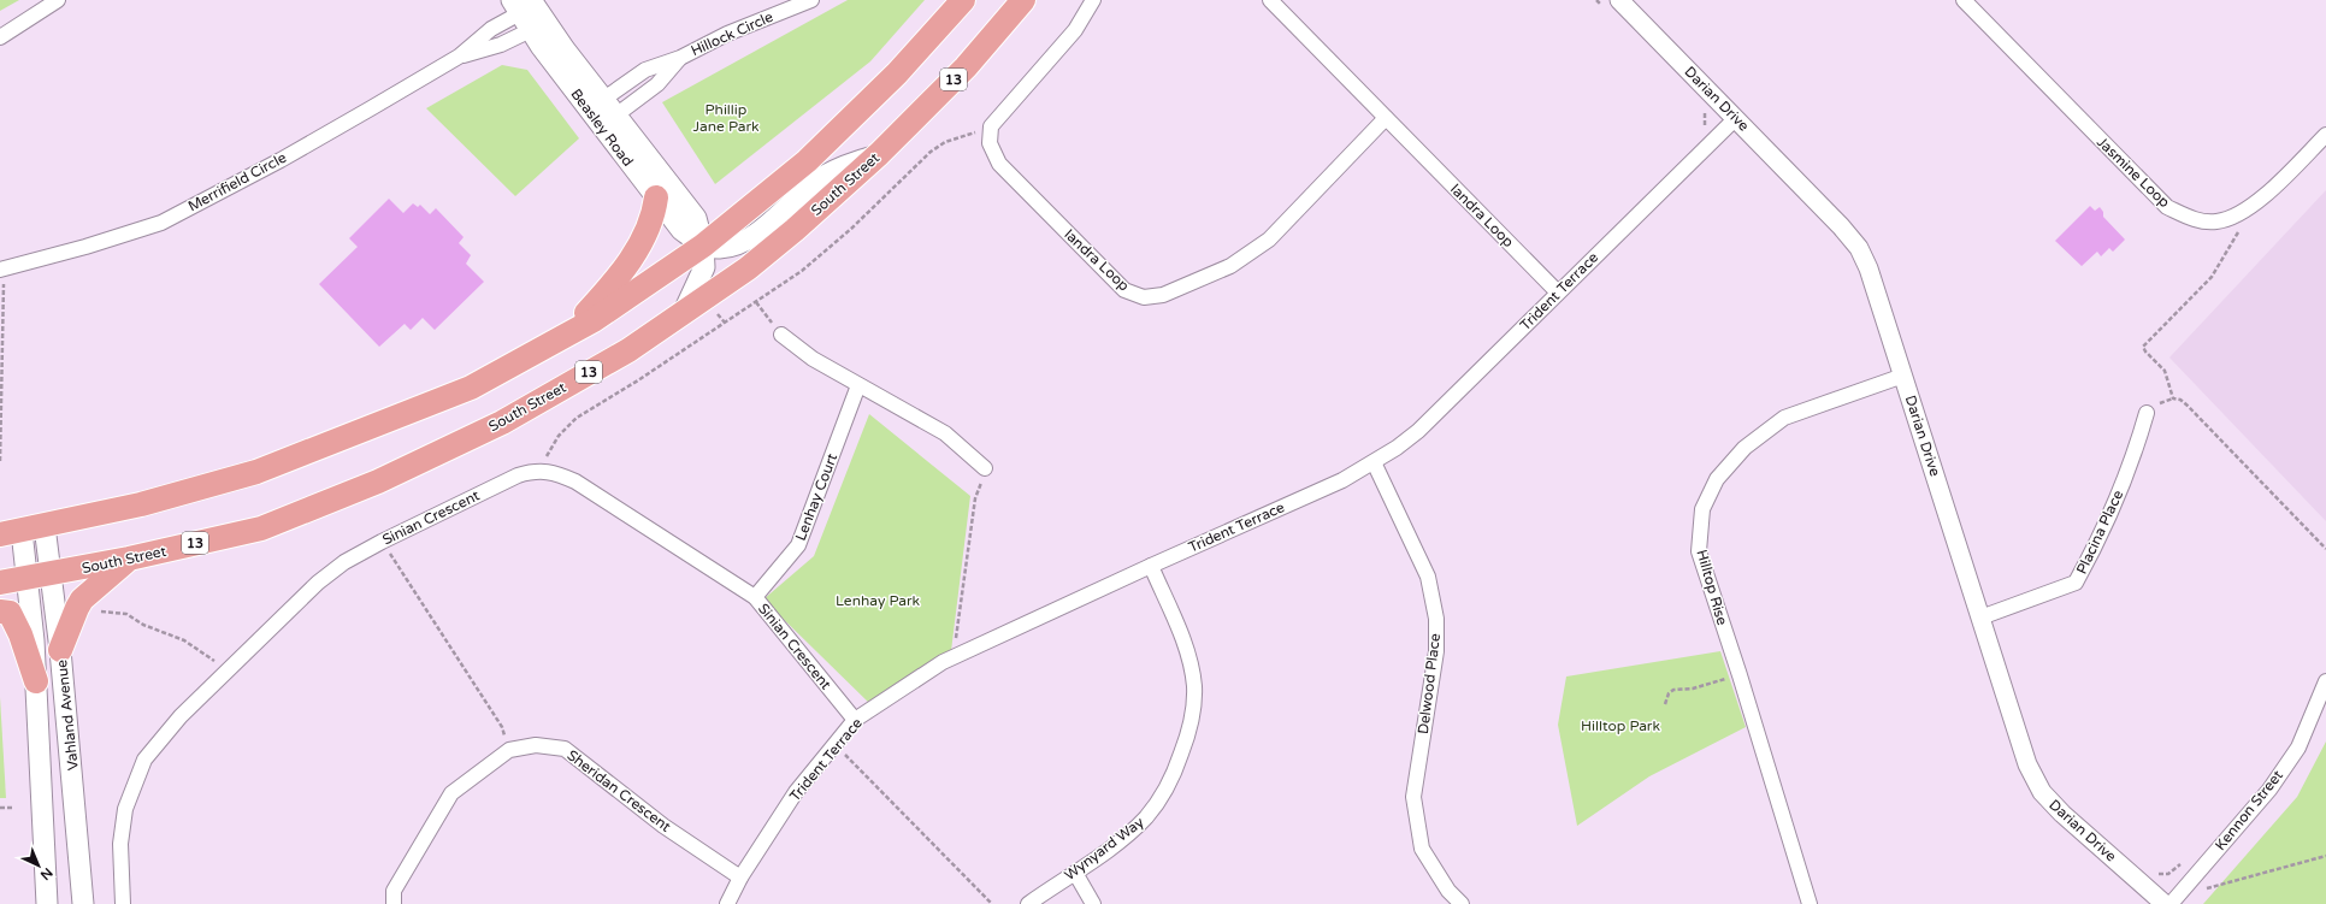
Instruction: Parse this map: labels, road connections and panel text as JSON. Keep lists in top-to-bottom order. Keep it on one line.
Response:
{"streets":{"highway":["13","South Street"],"main road":["Beasley Road","Vahland Avenue"],"street":["Hillock Circle","Darian Drive","Jasmine Loop","Merrifield Circle","Iandra Loop","Trident Terrace","Lenhay Court","Sinian Crescent","Placina Place","Hilltop Rise","Delwood Place","Sheridan Crescent","Kennon Street","Wynyard Way"]},"crossings":[["Hillock Circle","Beasley Road"],["Darian Drive","Trident Terrace"],["Darian Drive","Placina Place"],["Darian Drive","Hilltop Rise"],["Beasley Road","Merrifield Circle"],["Beasley Road","South Street"],["South Street","Vahland Avenue"],["Iandra Loop","Trident Terrace"],["Trident Terrace","Sinian Crescent"],["Trident Terrace","Delwood Place"],["Trident Terrace","Sheridan Crescent"],["Trident Terrace","Wynyard Way"],["Lenhay Court","Sinian Crescent"]],"parks":["Phillip Jane Park","Lenhay Park","Hilltop Park"],"north":"bottom right"}
